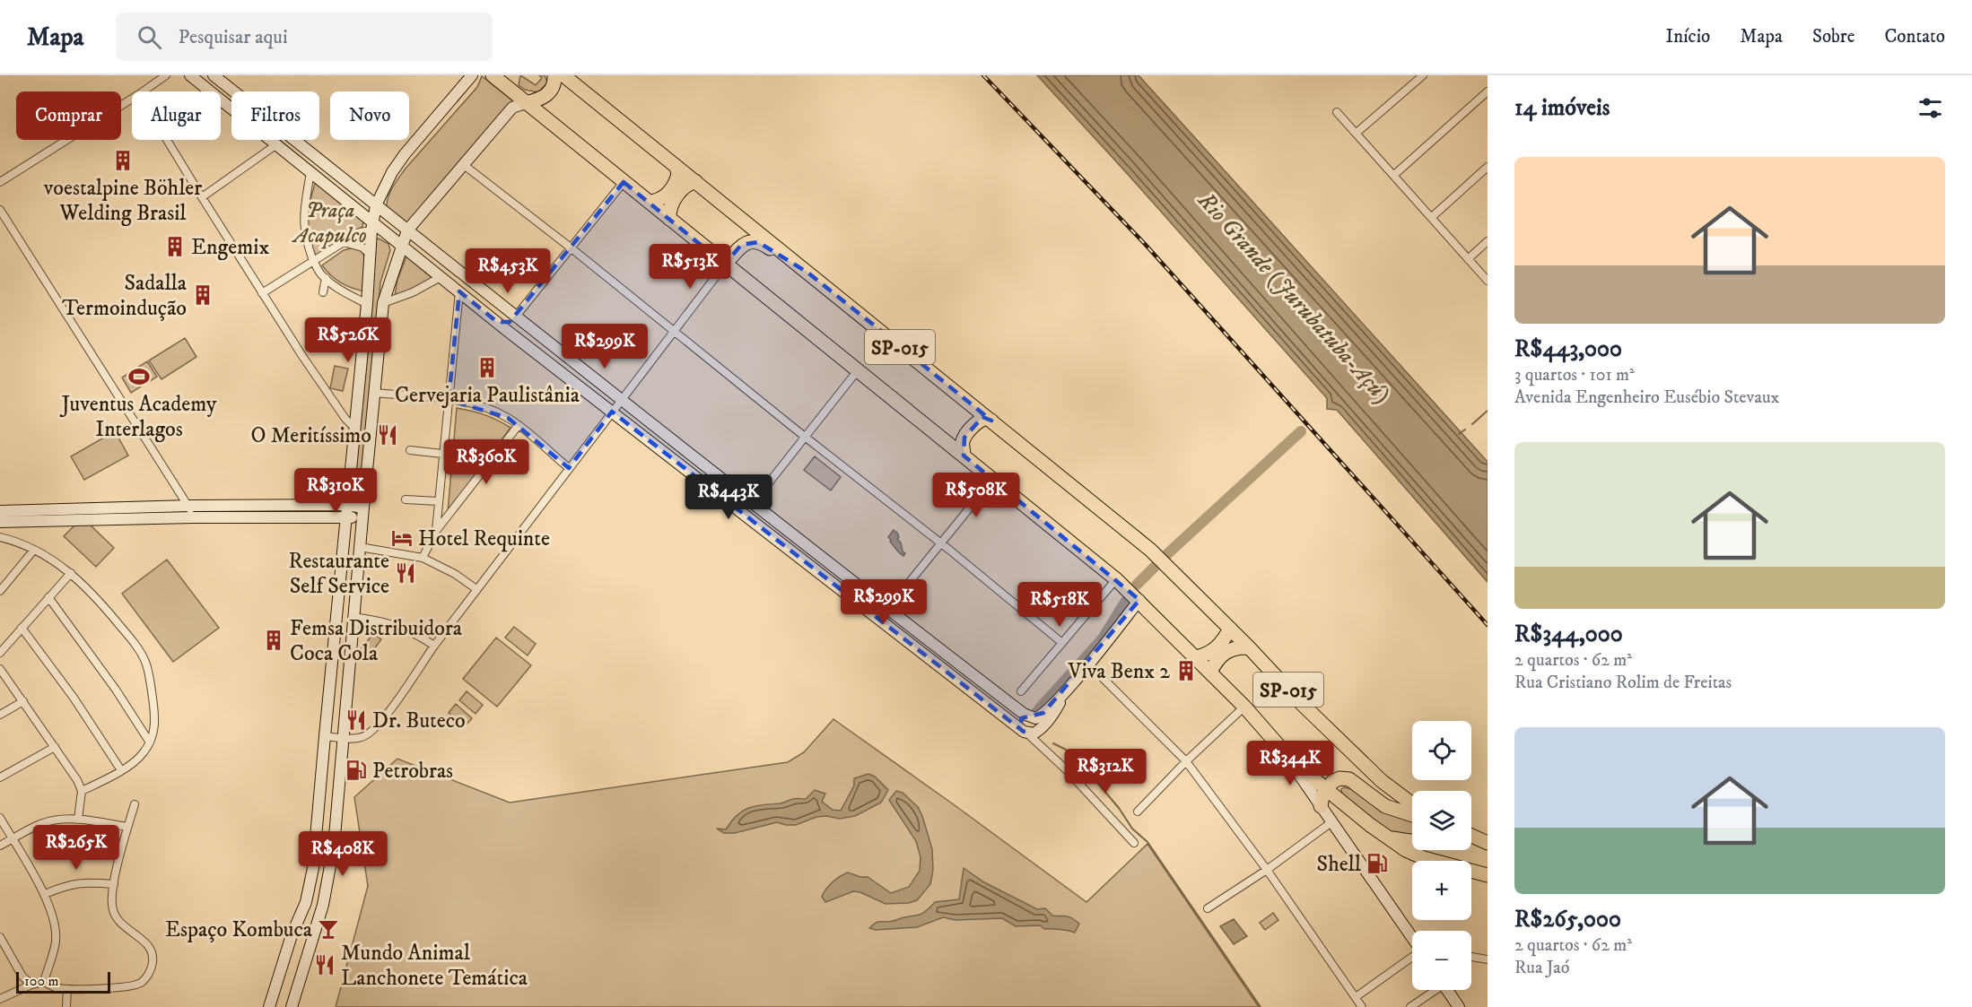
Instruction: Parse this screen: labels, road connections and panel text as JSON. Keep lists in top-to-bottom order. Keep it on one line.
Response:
{"streets":{"highway":["SP-015"]},"water":["Rio Grande (Jurubatuba-Açú)"],"parks":["Praça Acapulco"],"places":{"building":["voestalpine Böhler Welding Brasil","Engemix","Sadalla Termoindução","Cervejaria Paulistânia","Femsa Distribuidora Coca Cola","Viva Benx 2"],"sports":["Juventus Academy Interlagos"],"restaurant":["O Meritíssimo","Restaurante Self Service","Dr. Buteco","Mundo Animal Lanchonete Temática"],"hotel":["Hotel Requinte"],"fuel station":["Petrobras","Shell"],"bar":["Espaço Kombuca"]},"scale_bar":"100 m","page":{"header":"Mapa","search":"Pesquisar aqui","nav":["Início","Mapa","Sobre","Contato"],"heading":"14 imóveis","chip":["Comprar","Alugar","Filtros","Novo"],"list":[{"name":"R$443,000","note":"3 quartos · 101 m² · Avenida Engenheiro Eusébio Stevaux"},{"name":"R$344,000","note":"2 quartos · 62 m² · Rua Cristiano Rolim de Freitas"},{"name":"R$265,000","note":"2 quartos · 62 m² · Rua Jaó"}],"price":["R$513K","R$453K","R$526K","R$299K","R$360K","R$310K","R$508K","R$443K","R$299K","R$518K","R$344K","R$312K","R$265K","R$408K"],"map_buttons":["+","−"],"scale":"100 m"}}
